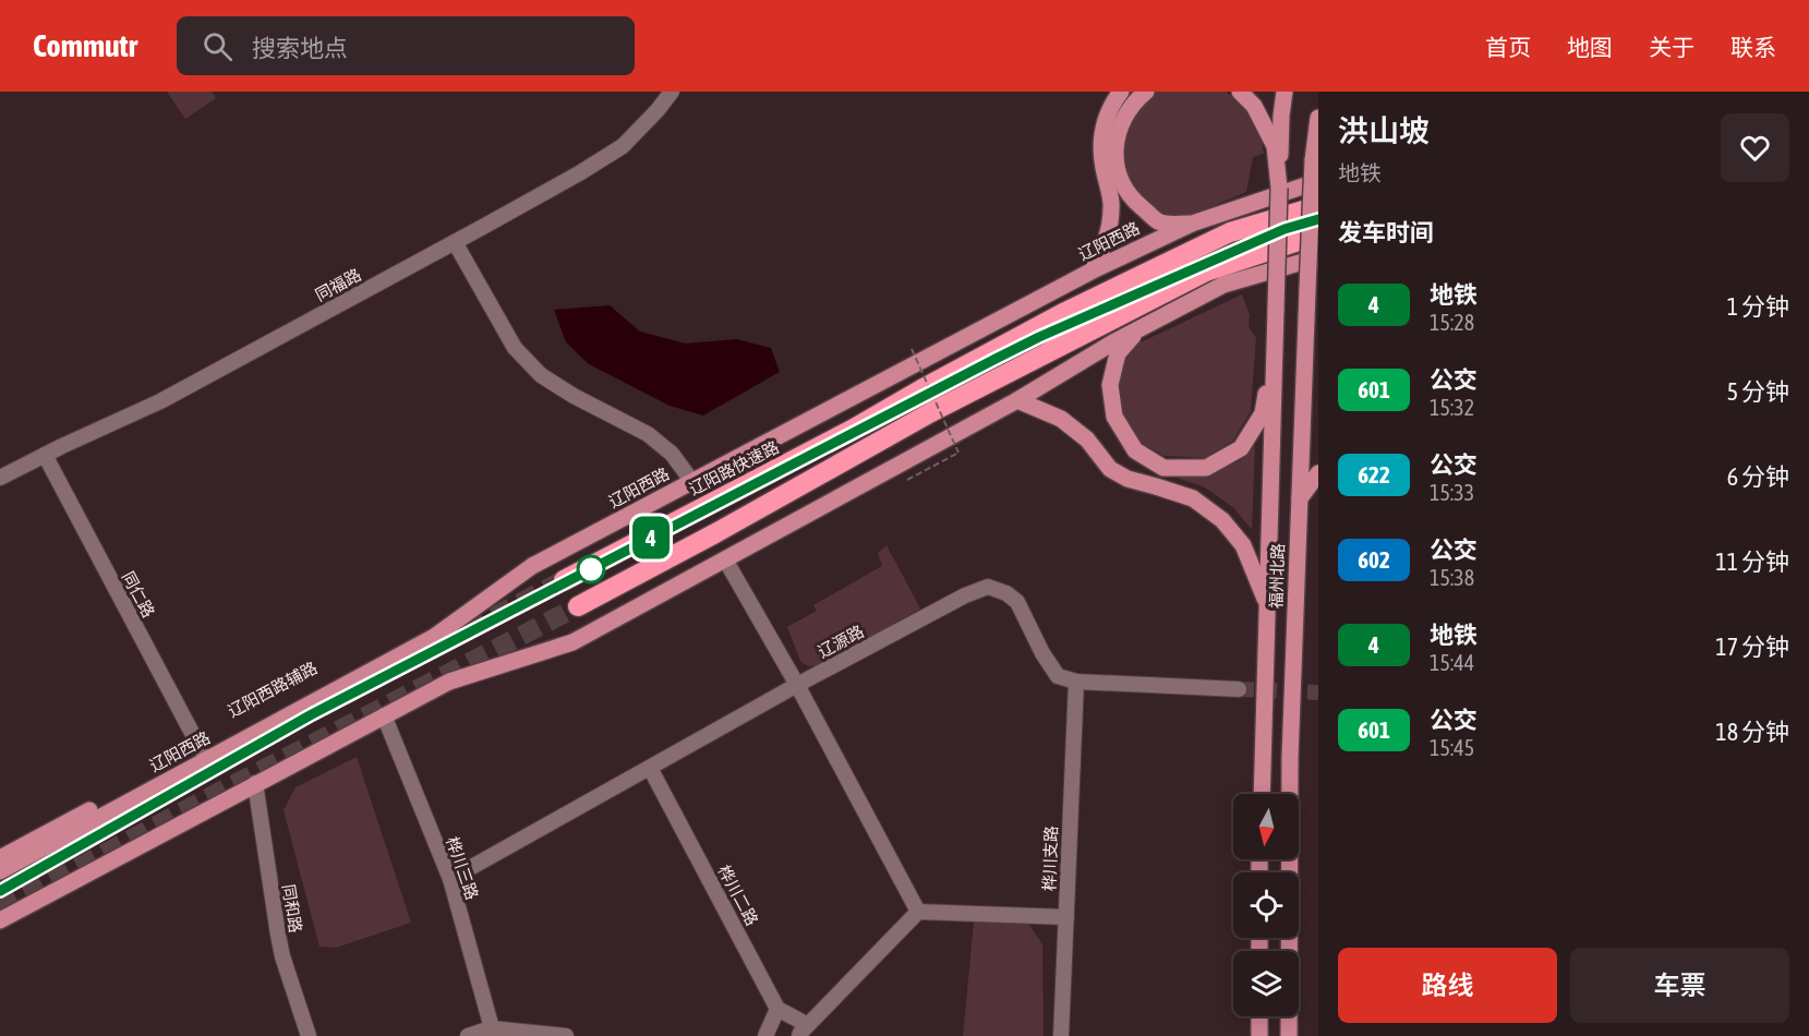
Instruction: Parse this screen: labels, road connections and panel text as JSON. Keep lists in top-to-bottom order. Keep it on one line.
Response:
{"streets":{"highway":["辽阳路快速路"],"main road":["辽阳西路","福州北路"],"street":["同福路","同仁路","辽源路","桦川支路","桦川三路","桦川二路","同和路"]},"crossings":[["辽阳西路","同仁路"],["同福路","同仁路"],["辽源路","桦川支路"],["辽源路","桦川三路"],["辽源路","桦川二路"]],"lines":["metro line 4"],"north":"bottom","page":{"header":"Commutr","search":"搜索地点","nav":["首页","地图","关于","联系"],"on_map":"4","heading":[["洪山坡","地铁"],"发车时间"],"list":[{"mark":"4","name":"地铁","note":"15:28","value":"1 分钟"},{"mark":"601","name":"公交","note":"15:32","value":"5 分钟"},{"mark":"622","name":"公交","note":"15:33","value":"6 分钟"},{"mark":"602","name":"公交","note":"15:38","value":"11 分钟"},{"mark":"4","name":"地铁","note":"15:44","value":"17 分钟"},{"mark":"601","name":"公交","note":"15:45","value":"18 分钟"}],"buttons":["路线","车票"]}}
